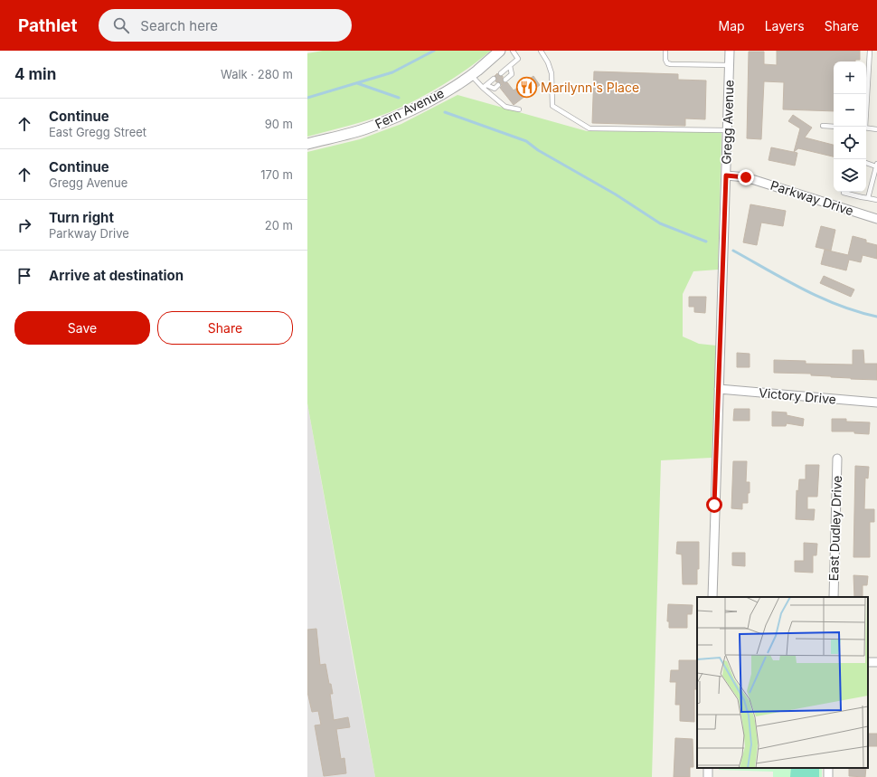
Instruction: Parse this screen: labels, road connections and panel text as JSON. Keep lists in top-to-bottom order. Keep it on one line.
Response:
{"streets":{"street":["Fern Avenue","Gregg Avenue","Parkway Drive","Victory Drive","East Dudley Drive"]},"crossings":[["Gregg Avenue","Parkway Drive"],["Gregg Avenue","Victory Drive"]],"places":{"restaurant":["Marilynn's Place"]},"page":{"header":"Pathlet","search":"Search here","nav":["Map","Layers","Share"],"heading":["4 min","Walk · 280 m"],"map_buttons":["+","−"],"list":[["Continue","East Gregg Street","90 m"],["Continue","Gregg Avenue","170 m"],["Turn right","Parkway Drive","20 m"],"Arrive at destination"],"buttons":["Save","Share"]}}
